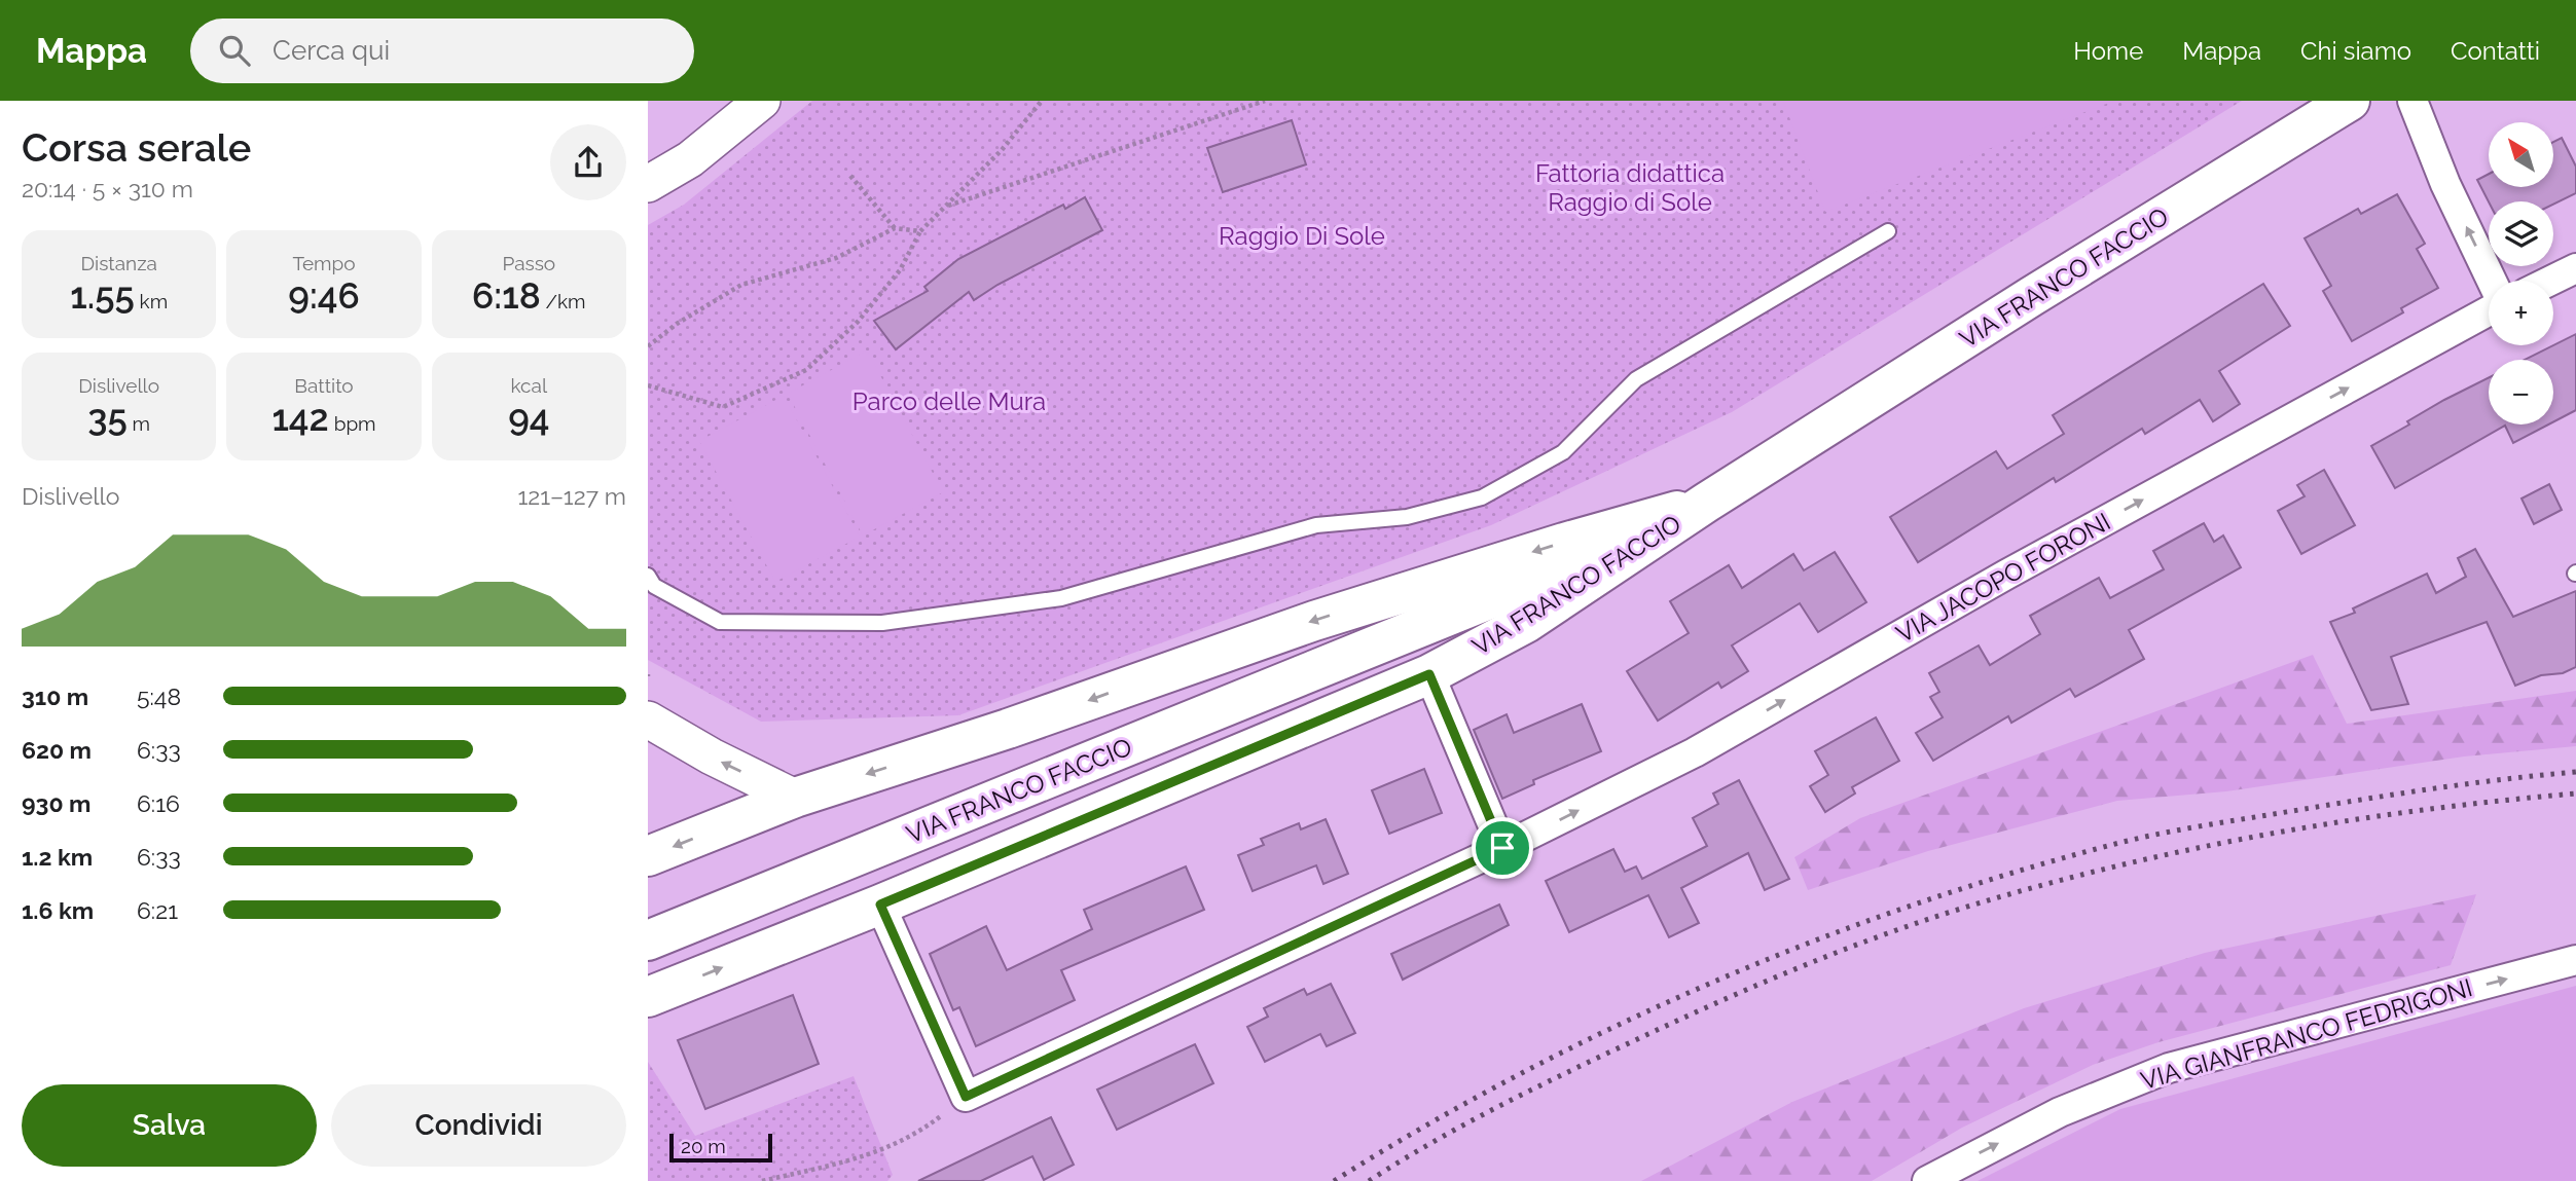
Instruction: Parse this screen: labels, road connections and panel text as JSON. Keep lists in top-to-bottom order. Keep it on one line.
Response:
{"streets":{"main road":["VIA FRANCO FACCIO"],"street":["VIA JACOPO FORONI","VIA GIANFRANCO FEDRIGONI"]},"one_way":["VIA JACOPO FORONI","VIA GIANFRANCO FEDRIGONI"],"parks":["Fattoria didattica Raggio di Sole","Raggio Di Sole","Parco delle Mura"],"scale_bar":"20 m","north":"top left","page":{"header":"Mappa","search":"Cerca qui","nav":["Home","Mappa","Chi siamo","Contatti"],"heading":["Corsa serale","20:14 · 5 × 310 m"],"map_buttons":["+","−"],"stats":[["Distanza","1.55 km"],["Tempo","9:46"],["Passo","6:18 /km"],["Dislivello","35 m"],["Battito","142 bpm"],["kcal","94"]],"chart":["Dislivello","121–127 m"],"list":[{"name":"310 m","note":"5:48"},{"name":"620 m","note":"6:33"},{"name":"930 m","note":"6:16"},{"name":"1.2 km","note":"6:33"},{"name":"1.6 km","note":"6:21"}],"buttons":["Salva","Condividi"],"scale":"20 m"}}
